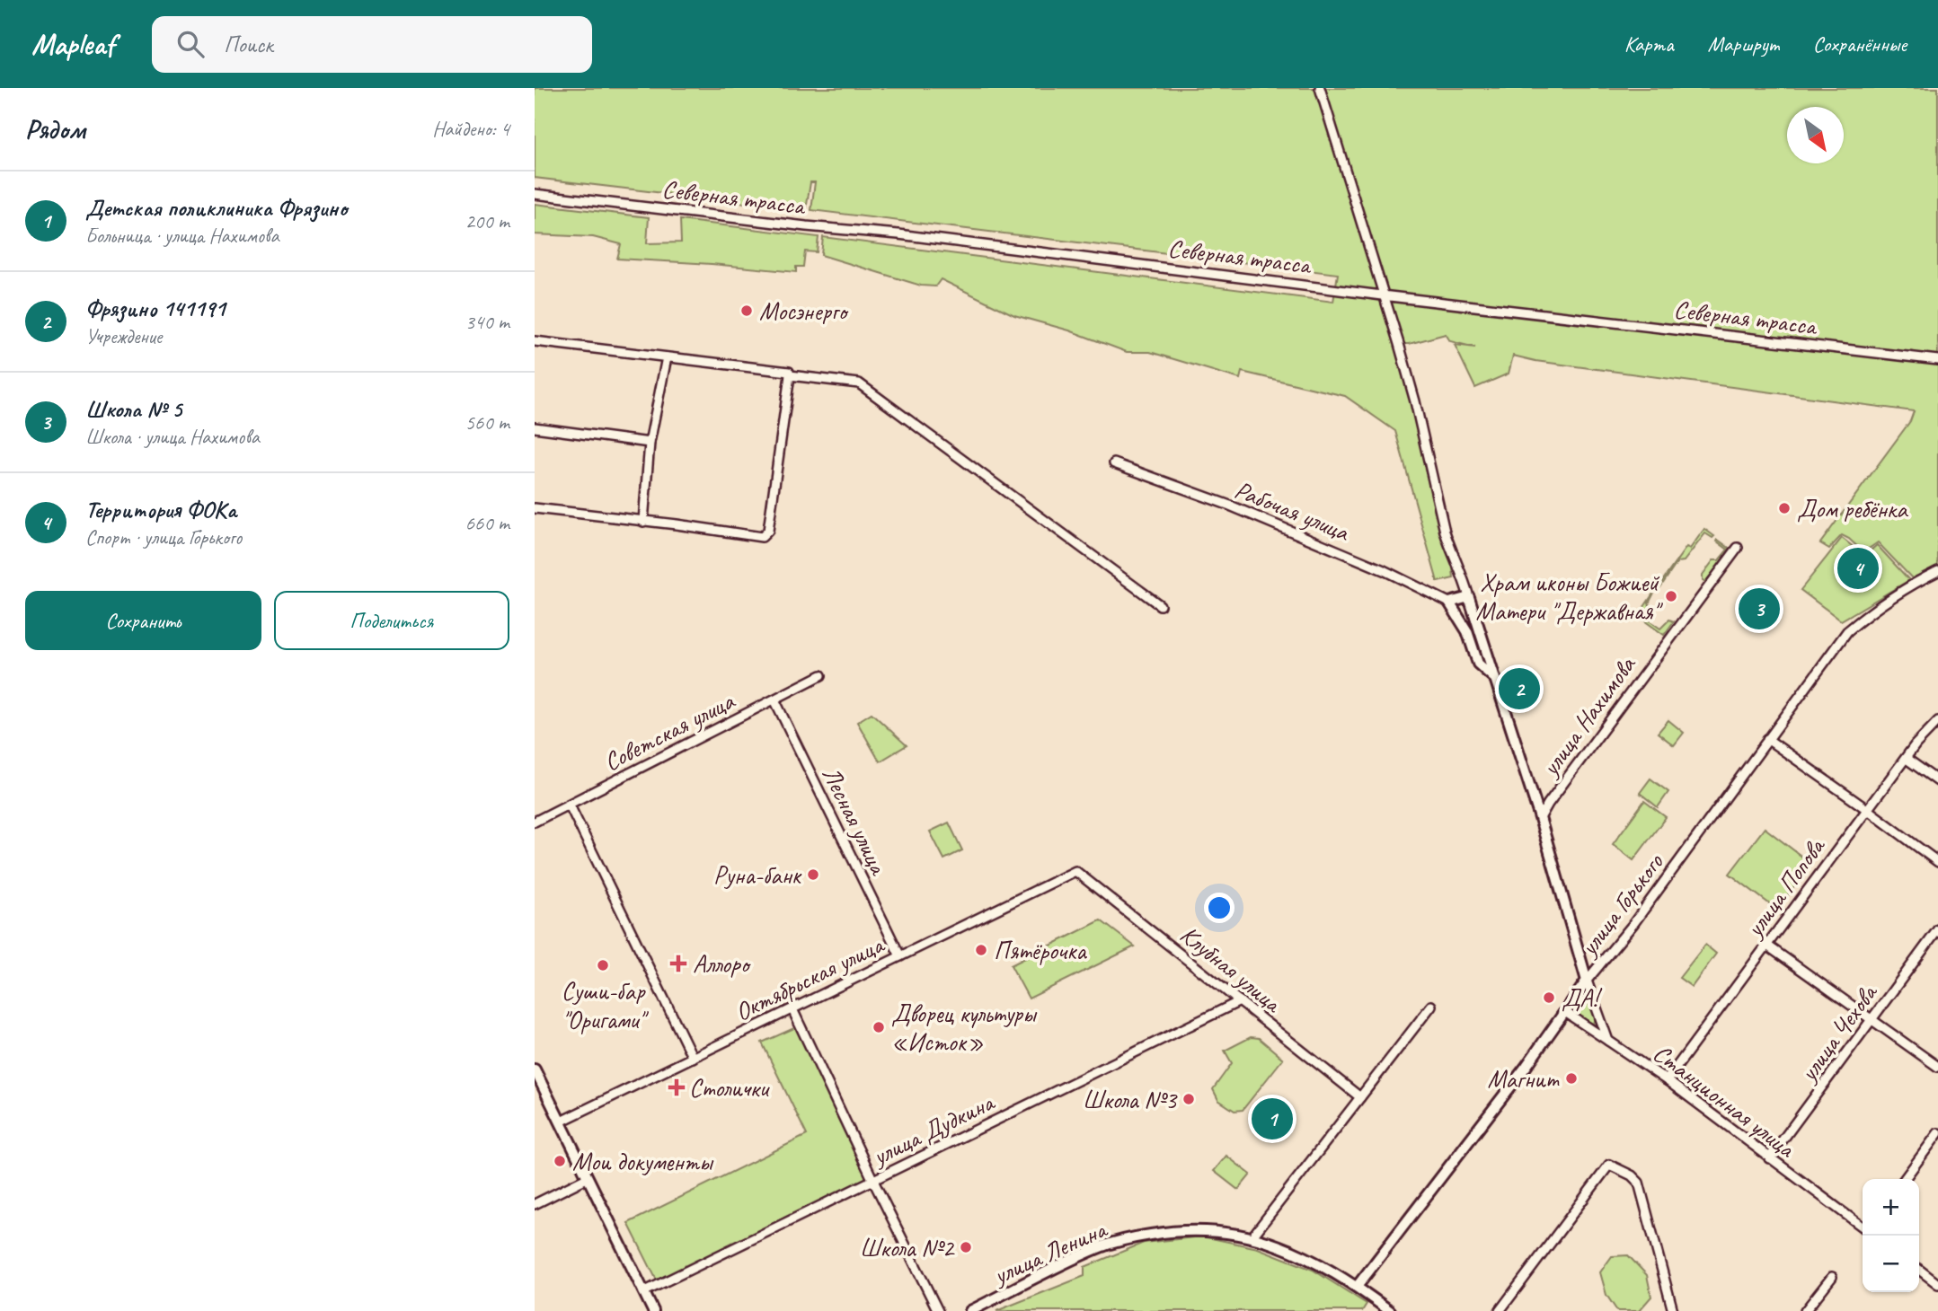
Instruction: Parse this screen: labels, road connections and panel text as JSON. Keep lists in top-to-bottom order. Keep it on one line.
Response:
{"streets":{"street":["Северная трасса","Рабочая улица","улица Нахимова","Советская улица","Лесная улица","улица Попова","улица Горького","Клубная улица","Октябрьская улица","улица Чехова","Станционная улица","улица Дудкина","улица Ленина"]},"crossings":[["Советская улица","Лесная улица"],["Лесная улица","Октябрьская улица"],["улица Попова","Станционная улица"],["улица Горького","Станционная улица"],["улица Горького","улица Ленина"],["Клубная улица","Октябрьская улица"],["Клубная улица","улица Дудкина"],["улица Чехова","Станционная улица"]],"places":{"other":["Мосэнерго","Дом ребёнка","Храм иконы Божией Матери \"Державная\"","Руна-банк","Пятёрочка","Суши-бар \"Оригами\"","ДА!","Дворец культуры «Исток»","Магнит","Школа №3","Мои документы","Школа №2"],"health":["Аллоро","Столички"]},"north":"bottom right","page":{"header":"Mapleaf","search":"Поиск","nav":["Карта","Маршрут","Сохранённые"],"heading":["Рядом","Найдено: 4"],"list":[{"mark":"1","name":"Детская поликлиника Фрязино","note":"Больница · улица Нахимова","value":"200 m"},{"mark":"2","name":"Фрязино 141191","note":"Учреждение","value":"340 m"},{"mark":"3","name":"Школа № 5","note":"Школа · улица Нахимова","value":"560 m"},{"mark":"4","name":"Территория ФОКа","note":"Спорт · улица Горького","value":"660 m"}],"pins":["4","3","2","1"],"buttons":["Сохранить","Поделиться"],"map_buttons":["+","−"]}}
